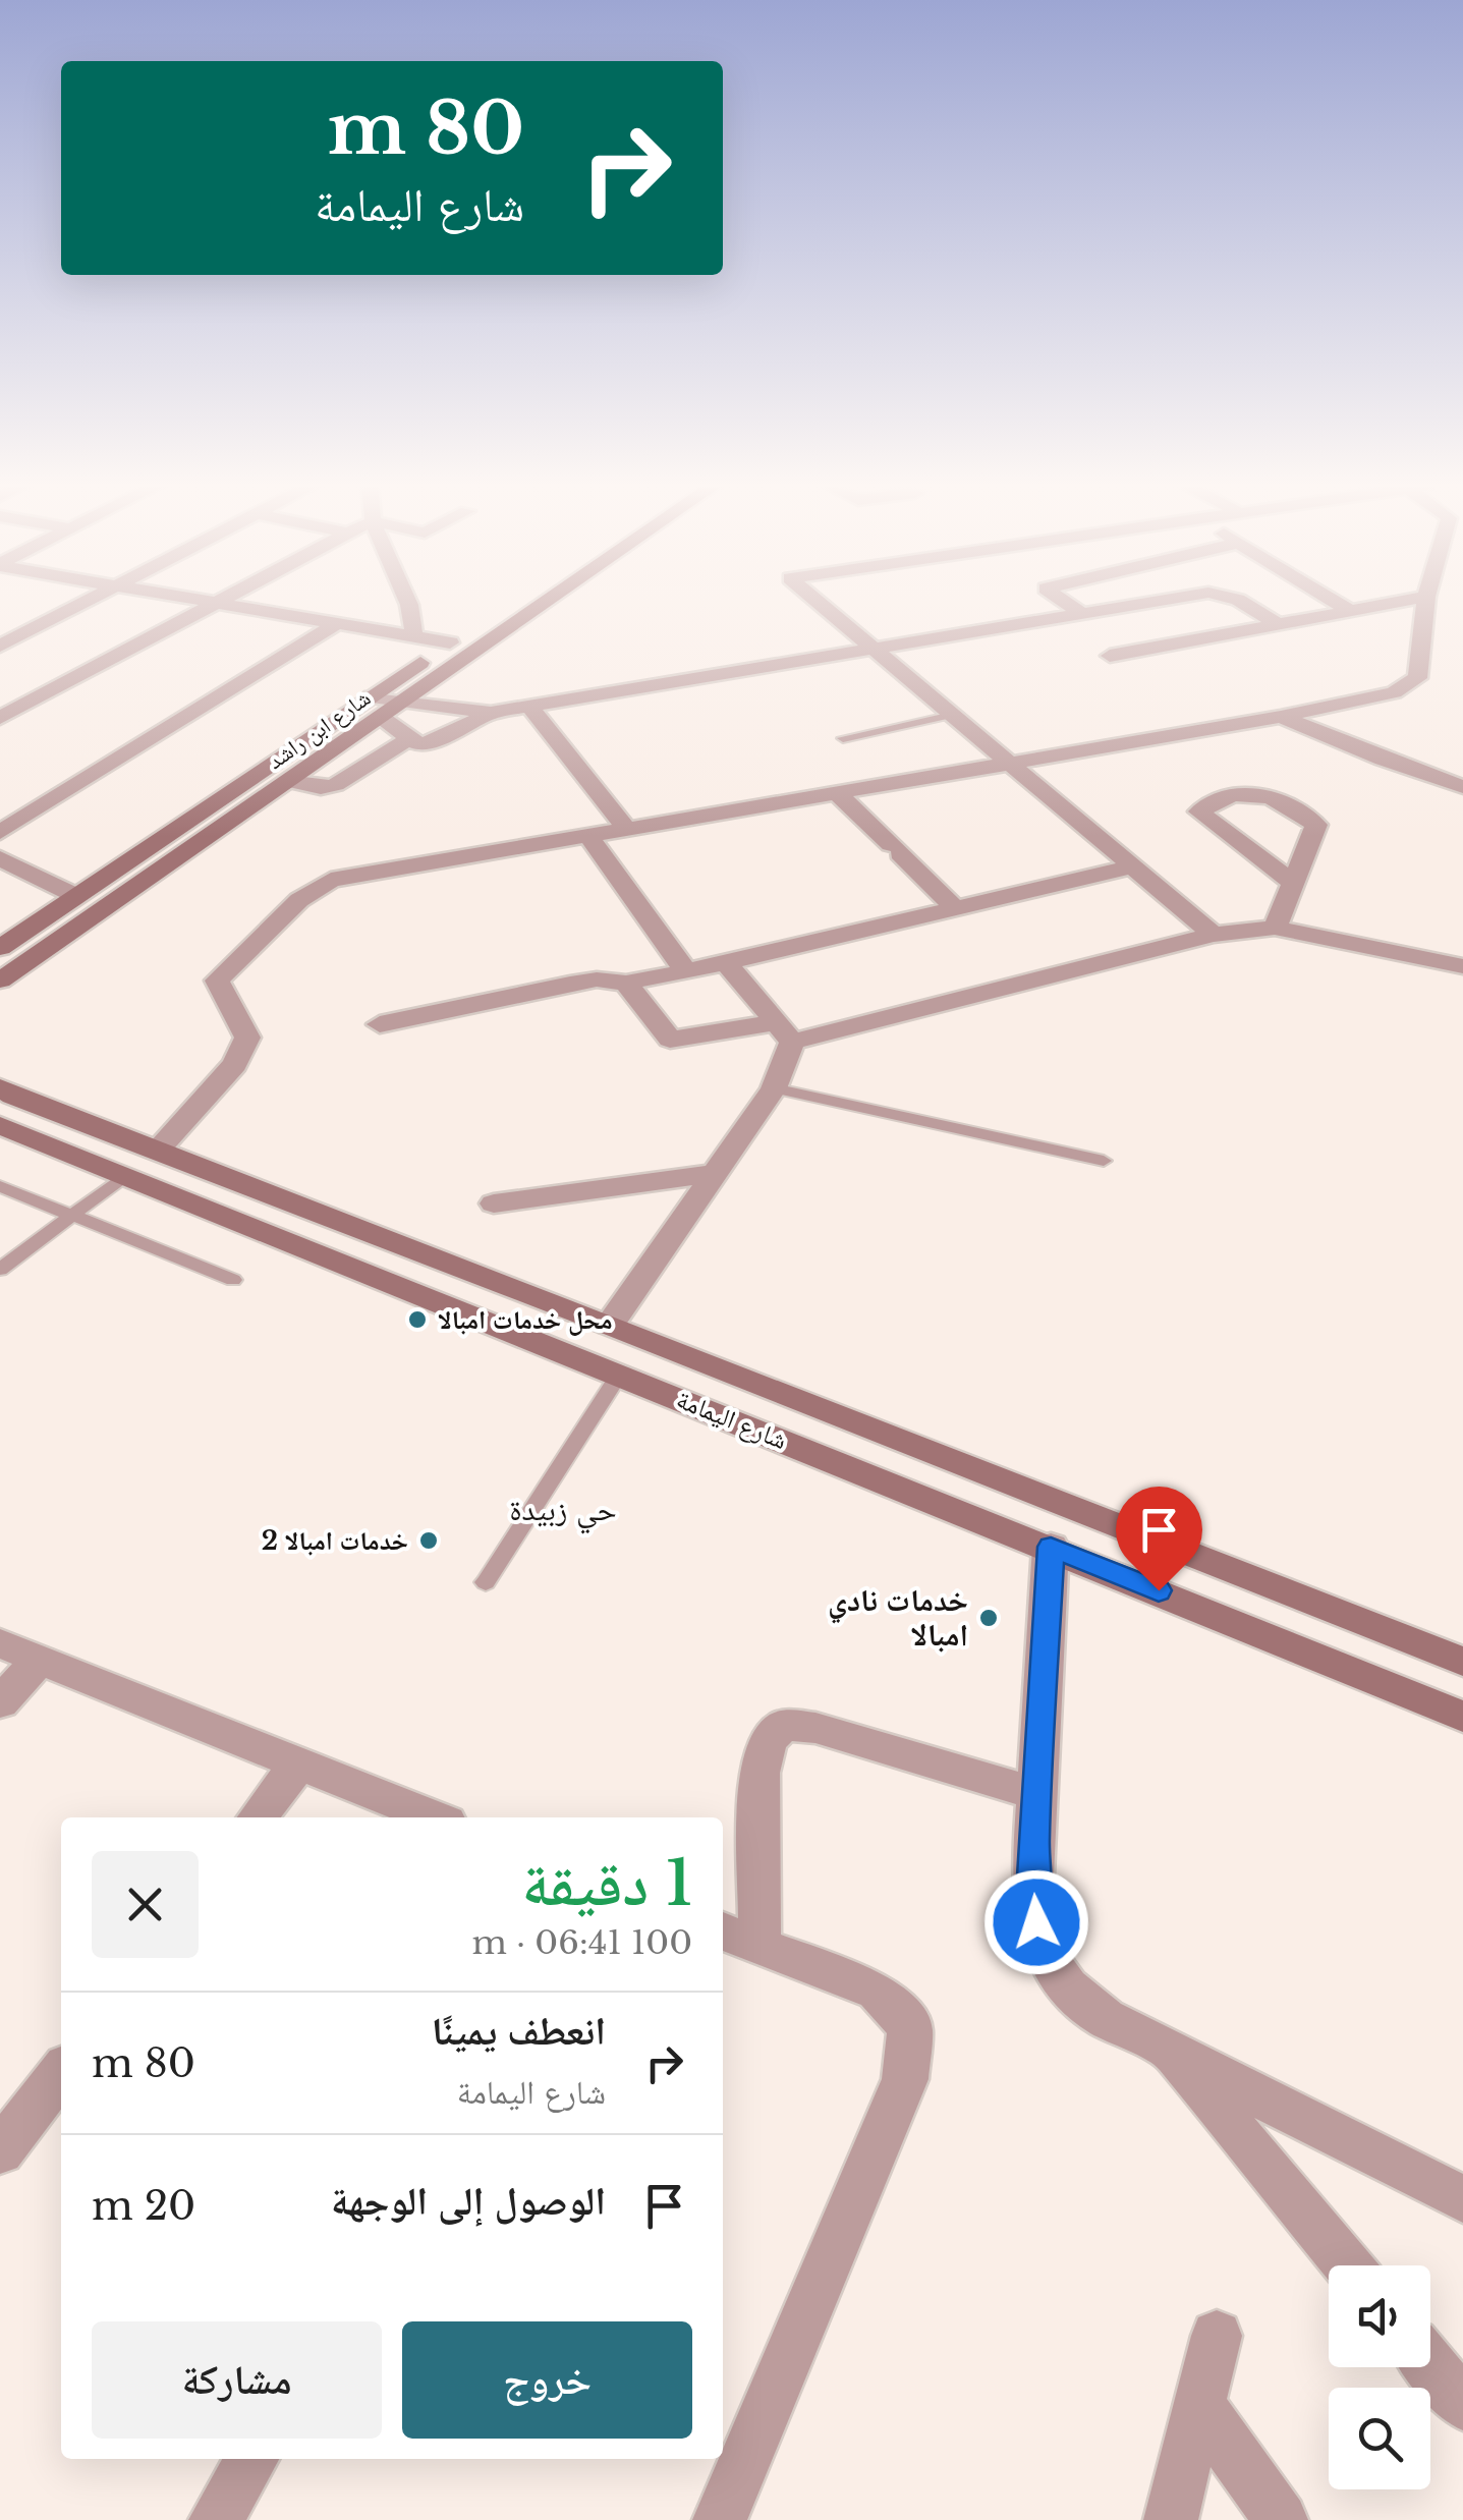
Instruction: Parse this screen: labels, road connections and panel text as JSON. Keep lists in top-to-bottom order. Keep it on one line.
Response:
{"streets":{"main road":["شارع ابن راشد","شارع اليمامة"]},"districts":["حي زبيدة"],"places":["محل خدمات امبالا","خدمات امبالا 2","خدمات نادي امبالا"],"page":{"turn":["80 m","شارع اليمامة"],"heading":["1 دقيقة","100 m · 06:41"],"list":[{"name":"انعطف يمينًا","note":"شارع اليمامة","value":"80 m"},{"name":"الوصول إلى الوجهة","value":"20 m"}],"buttons":["خروج","مشاركة"]}}
